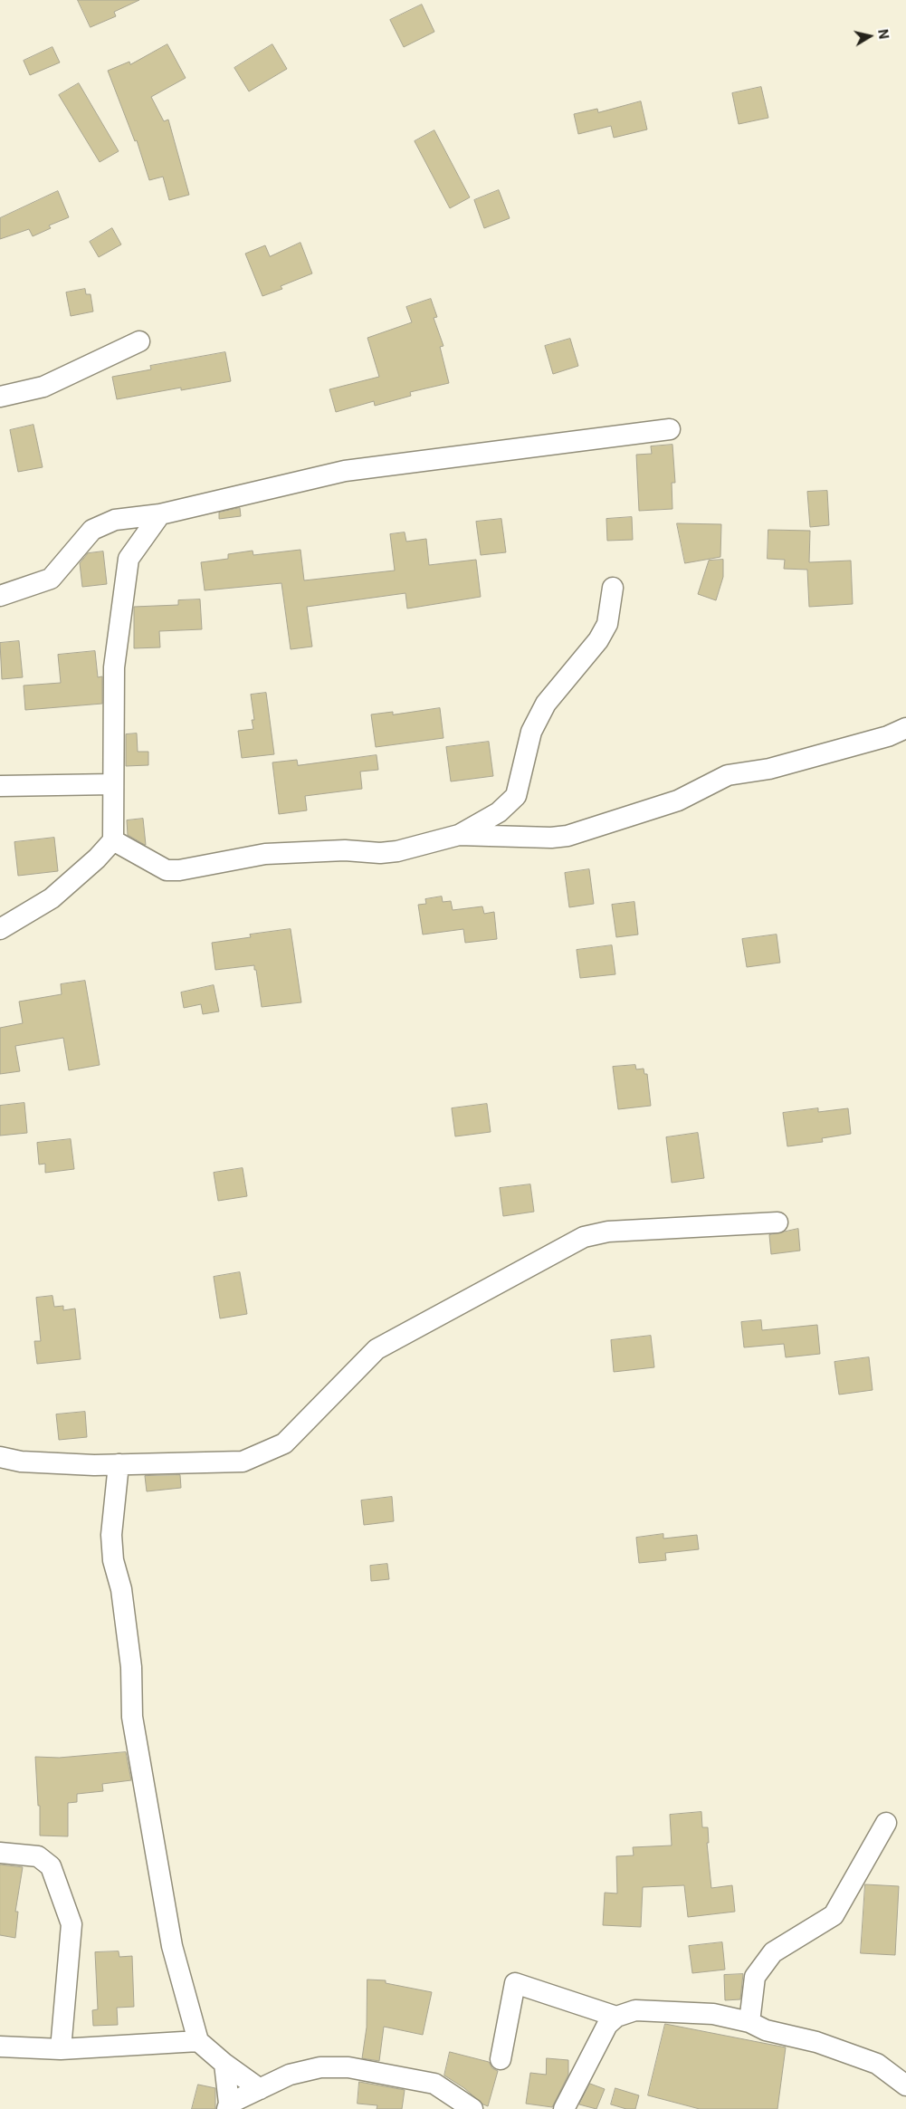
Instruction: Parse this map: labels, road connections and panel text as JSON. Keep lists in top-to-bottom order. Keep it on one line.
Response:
{"north":"right"}
